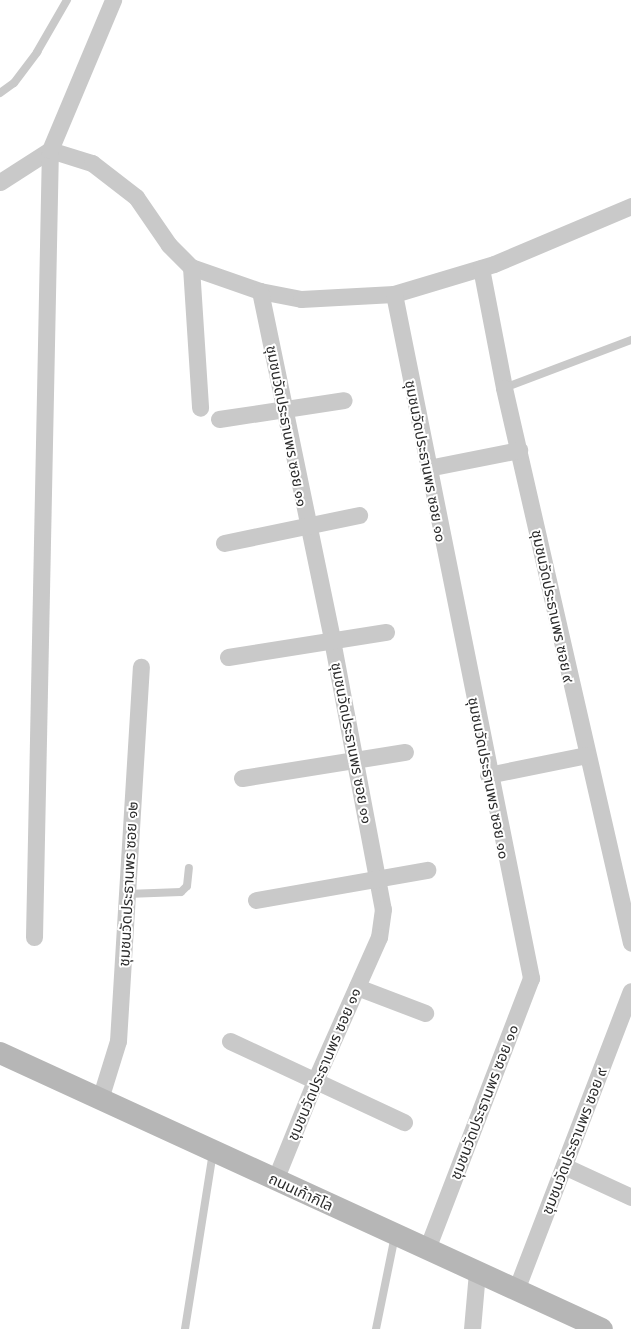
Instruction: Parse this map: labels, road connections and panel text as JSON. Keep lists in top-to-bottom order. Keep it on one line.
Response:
{"streets":{"main road":["ถนนเก้ากิโล"],"street":["ชุมชนวัดประธานพร ซอย ๑๑","ชุมชนวัดประธานพร ซอย ๑๐","ชุมชนวัดประธานพร ซอย ๙","ชุมชนวัดประธานพร ซอย ๑๒"]},"crossings":[["ชุมชนวัดประธานพร ซอย ๑๑","ถนนเก้ากิโล"],["ชุมชนวัดประธานพร ซอย ๑๐","ถนนเก้ากิโล"],["ชุมชนวัดประธานพร ซอย ๙","ถนนเก้ากิโล"],["ชุมชนวัดประธานพร ซอย ๑๒","ถนนเก้ากิโล"]]}
